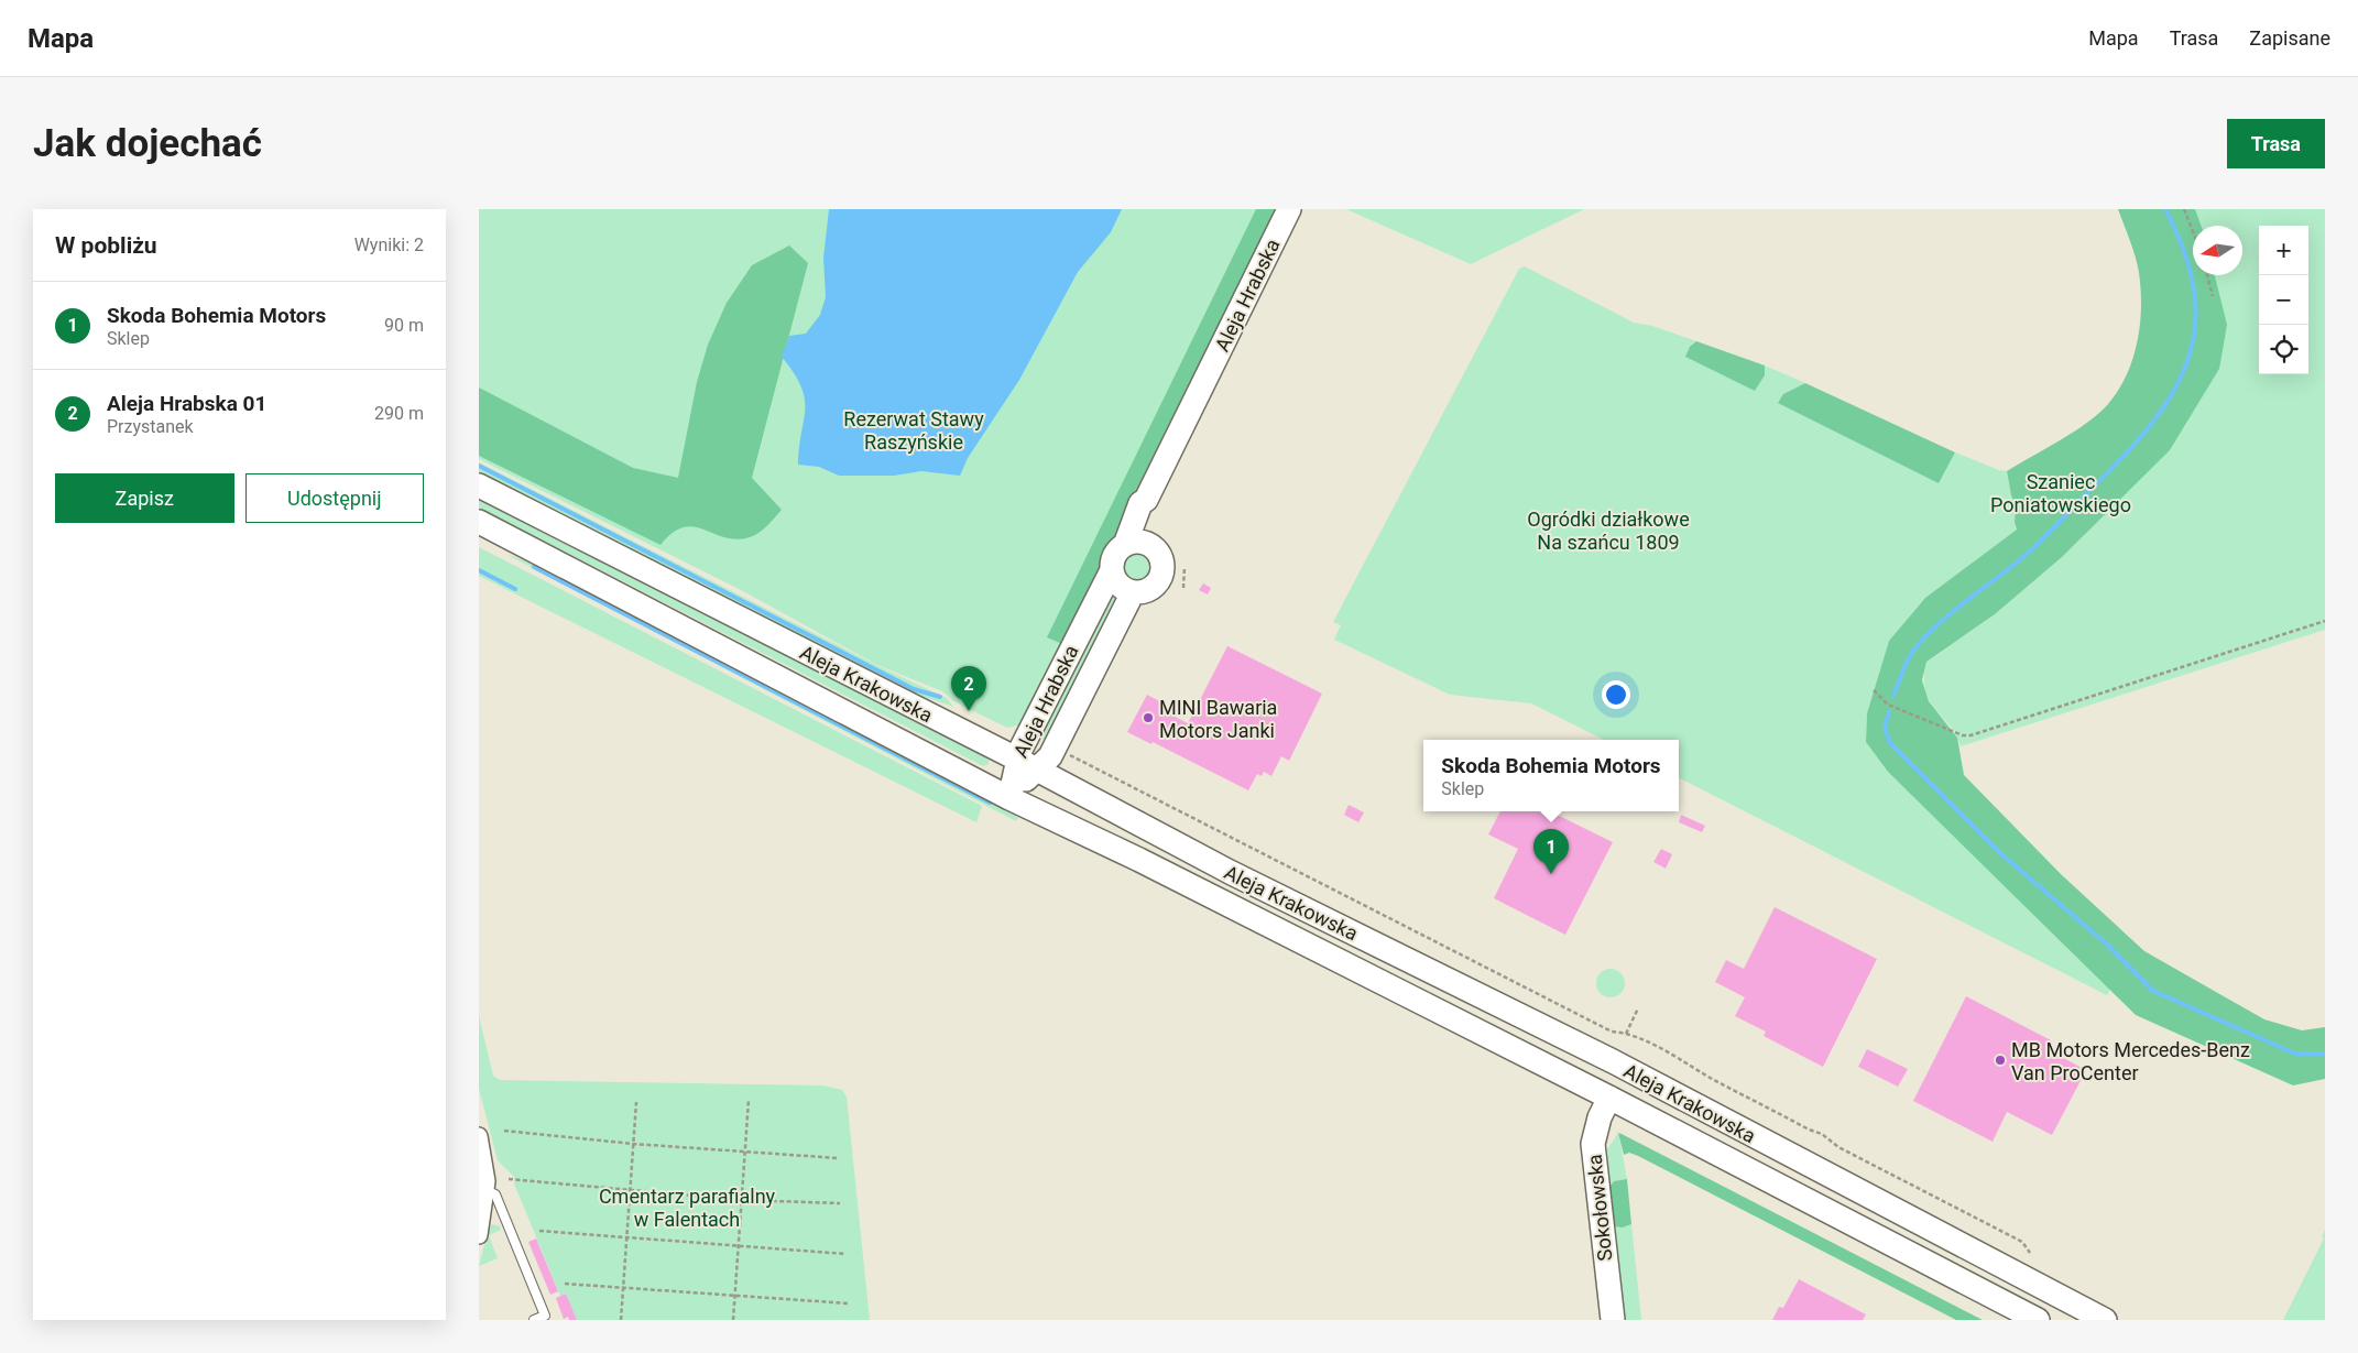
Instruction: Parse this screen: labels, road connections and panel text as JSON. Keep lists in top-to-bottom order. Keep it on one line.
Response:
{"streets":{"main road":["Aleja Hrabska","Aleja Krakowska","Sokołowska"]},"crossings":[["Aleja Hrabska","Aleja Krakowska"],["Aleja Krakowska","Sokołowska"]],"parks":["Rezerwat Stawy Raszyńskie","Szaniec Poniatowskiego","Ogródki działkowe Na szańcu 1809","Cmentarz parafialny w Falentach"],"places":["MINI Bawaria Motors Janki","MB Motors Mercedes-Benz Van ProCenter"],"north":"left","page":{"header":"Mapa","nav":["Mapa","Trasa","Zapisane"],"buttons":["Trasa",["Zapisz","Udostępnij"]],"title":"Jak dojechać","heading":["W pobliżu","Wyniki: 2"],"map_buttons":["+","−"],"list":[{"mark":"1","name":"Skoda Bohemia Motors","note":"Sklep","value":"90 m"},{"mark":"2","name":"Aleja Hrabska 01","note":"Przystanek","value":"290 m"}],"pins":["2","1"],"popup":["Skoda Bohemia Motors","Sklep"]}}
